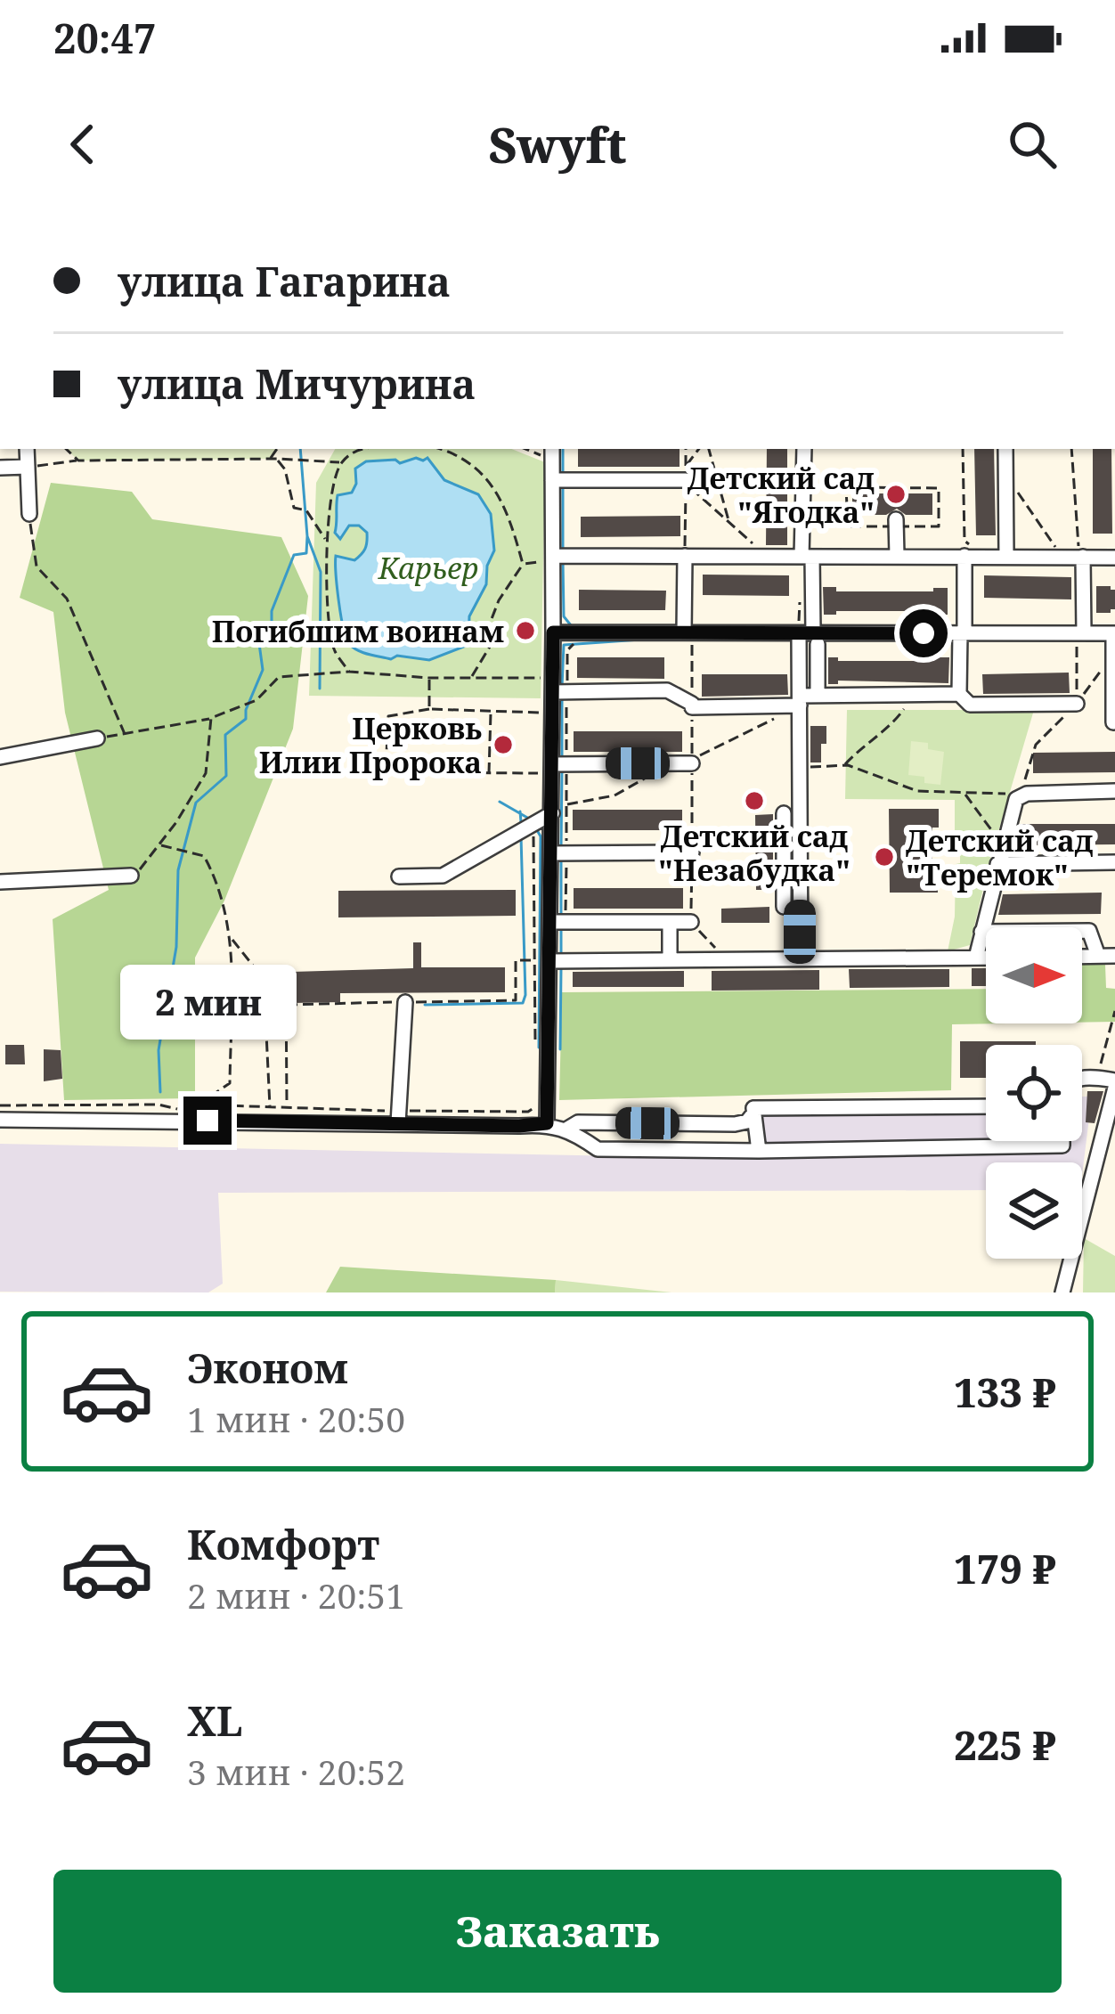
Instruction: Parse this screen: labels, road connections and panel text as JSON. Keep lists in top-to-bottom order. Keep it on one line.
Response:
{"parks":["Карьер"],"places":["Детский сад \"Ягодка\"","Погибшим воинам","Церковь Илии Пророка","Детский сад \"Незабудка\"","Детский сад \"Теремок\""],"north":"right","page":{"status":"20:47","header":"Swyft","banner":["улица Гагарина","улица Мичурина"],"bubble":"2 мин","list":[{"name":"Эконом","note":"1 мин · 20:50","value":"133 ₽"},{"name":"Комфорт","note":"2 мин · 20:51","value":"179 ₽"},{"name":"XL","note":"3 мин · 20:52","value":"225 ₽"}],"buttons":"Заказать"}}
